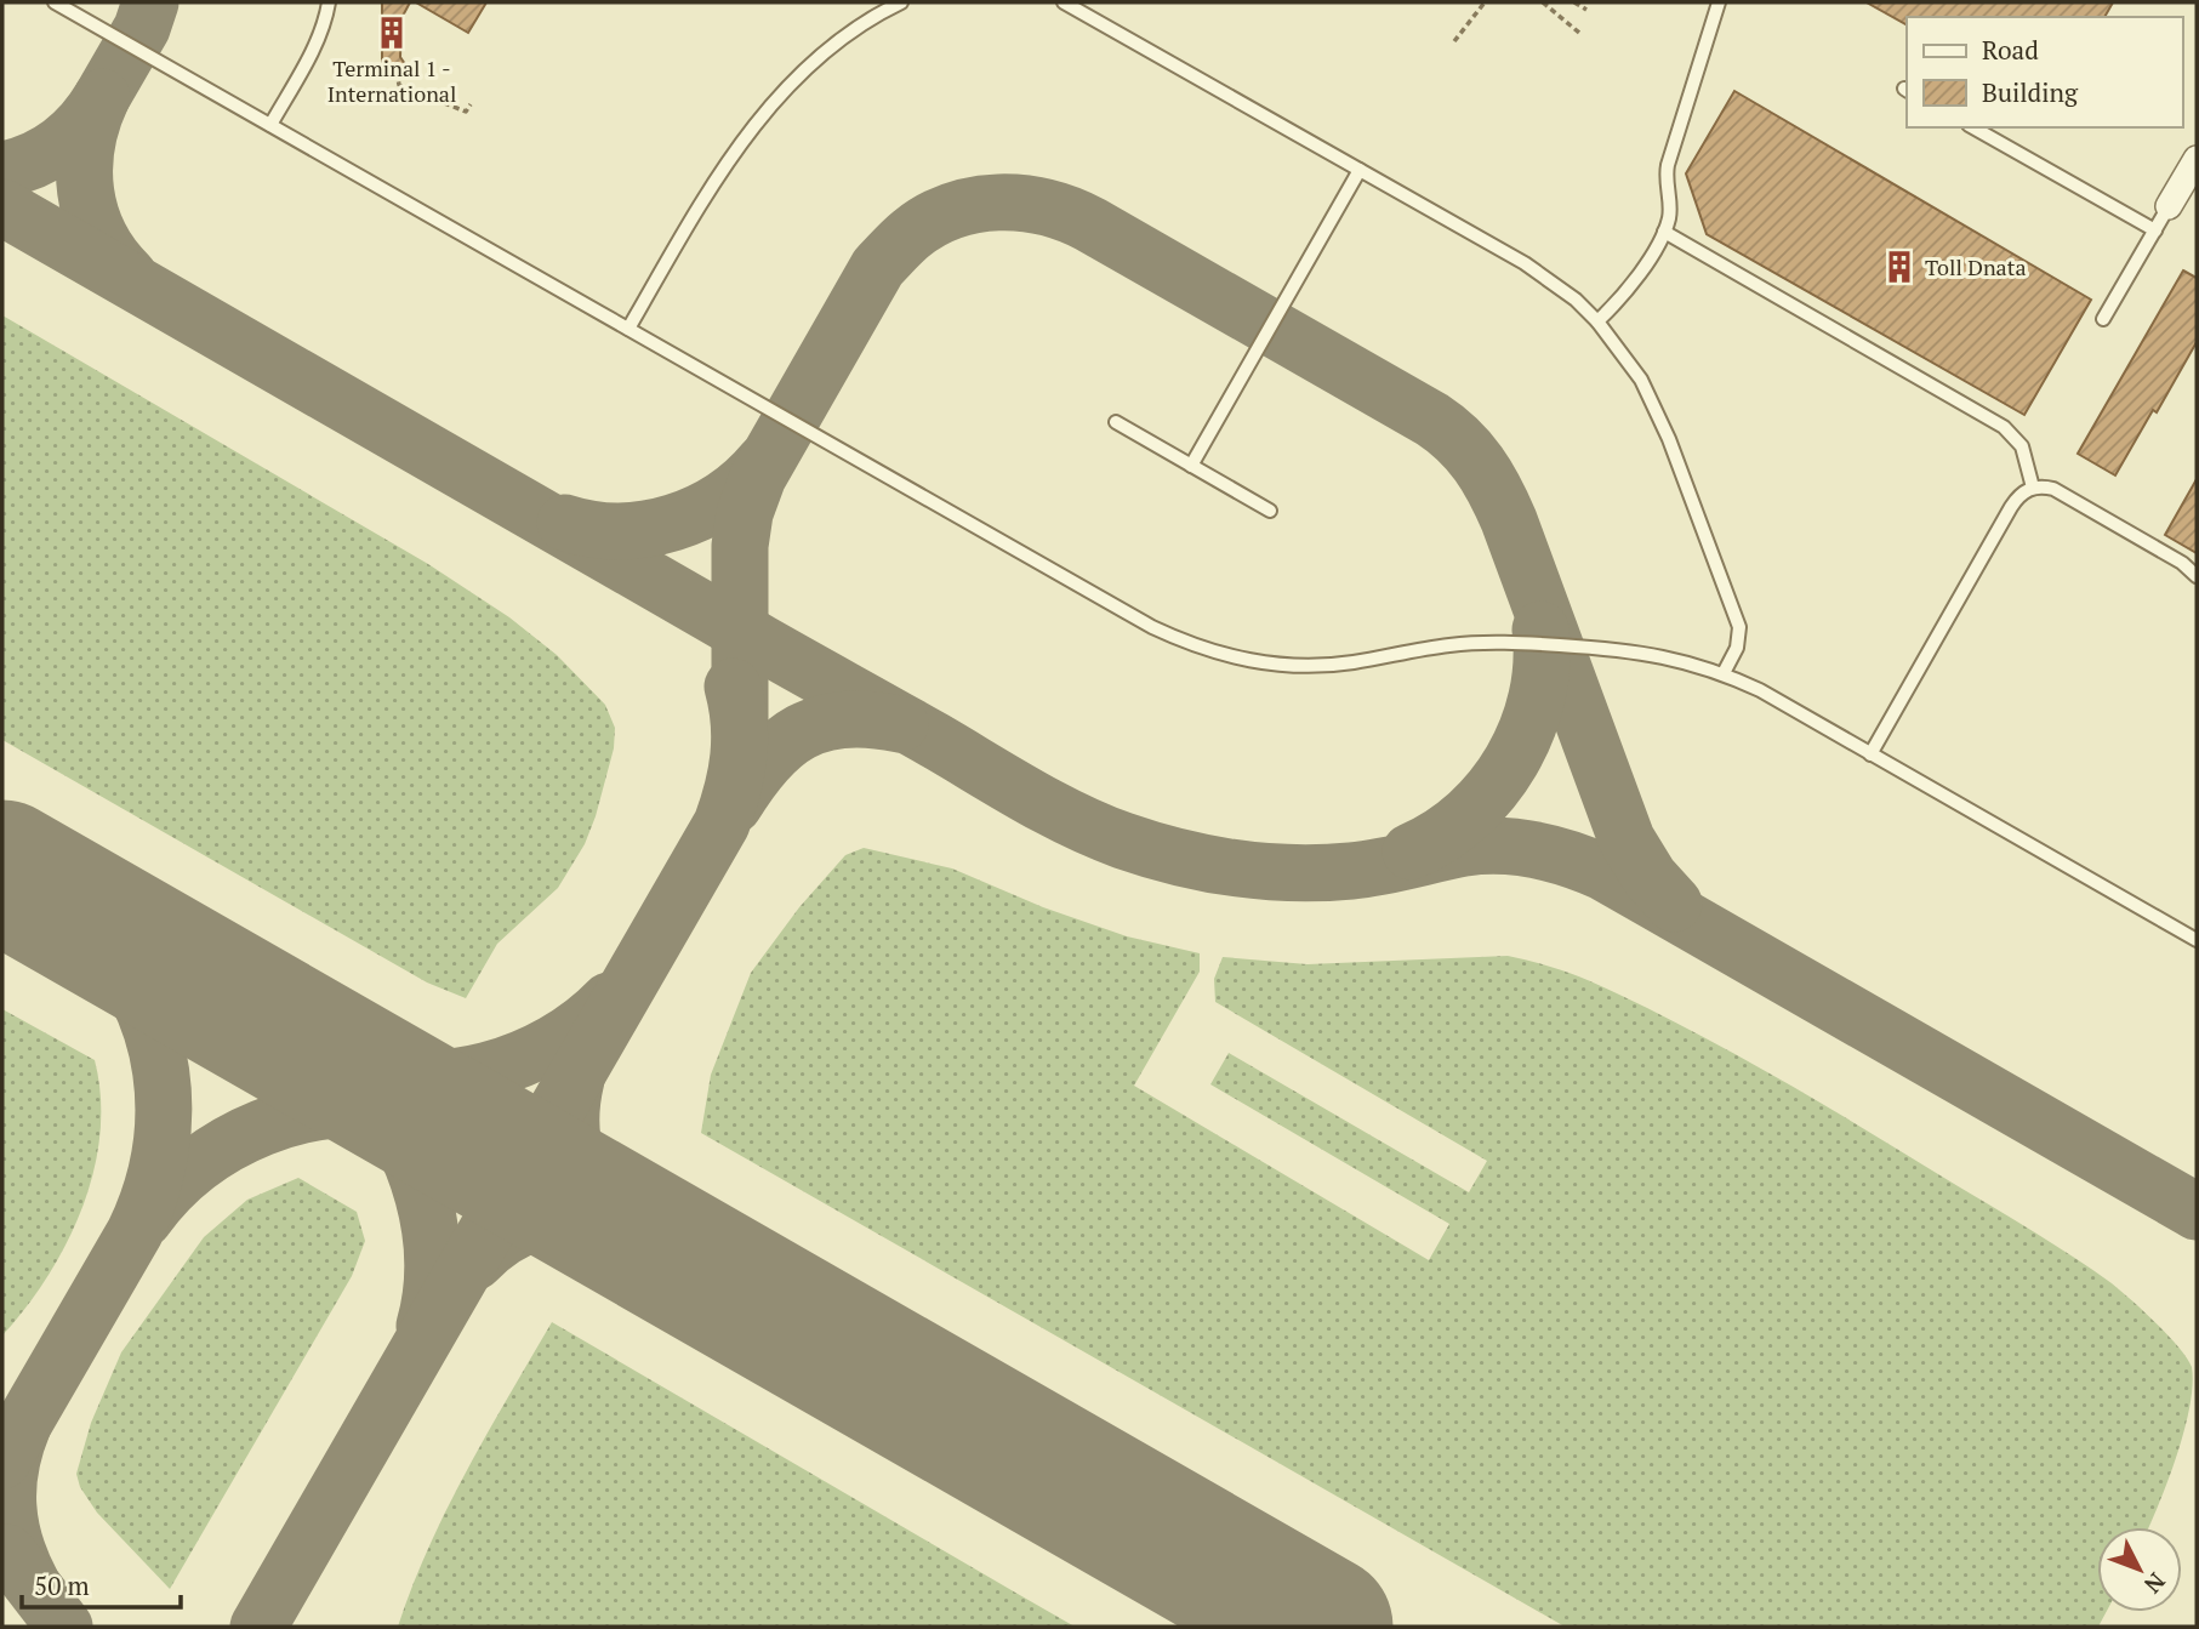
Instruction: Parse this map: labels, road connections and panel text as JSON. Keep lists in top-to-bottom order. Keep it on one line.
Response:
{"places":{"building":["Terminal 1 - International","Toll Dnata"]},"legend":["Road","Building"],"scale_bar":"50 m","north":"bottom right"}
